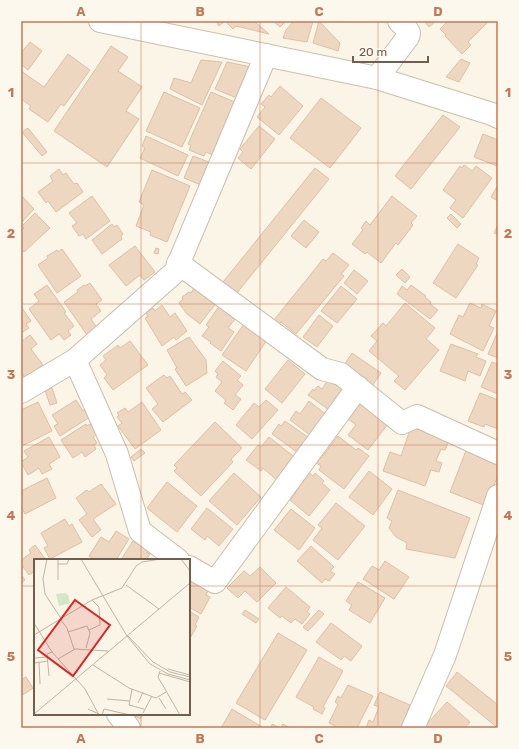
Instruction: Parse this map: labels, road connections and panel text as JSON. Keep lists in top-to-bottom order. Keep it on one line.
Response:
{"scale_bar":"20 m","grid":{"columns":["A","B","C","D"],"rows":["1","2","3","4","5"]}}
